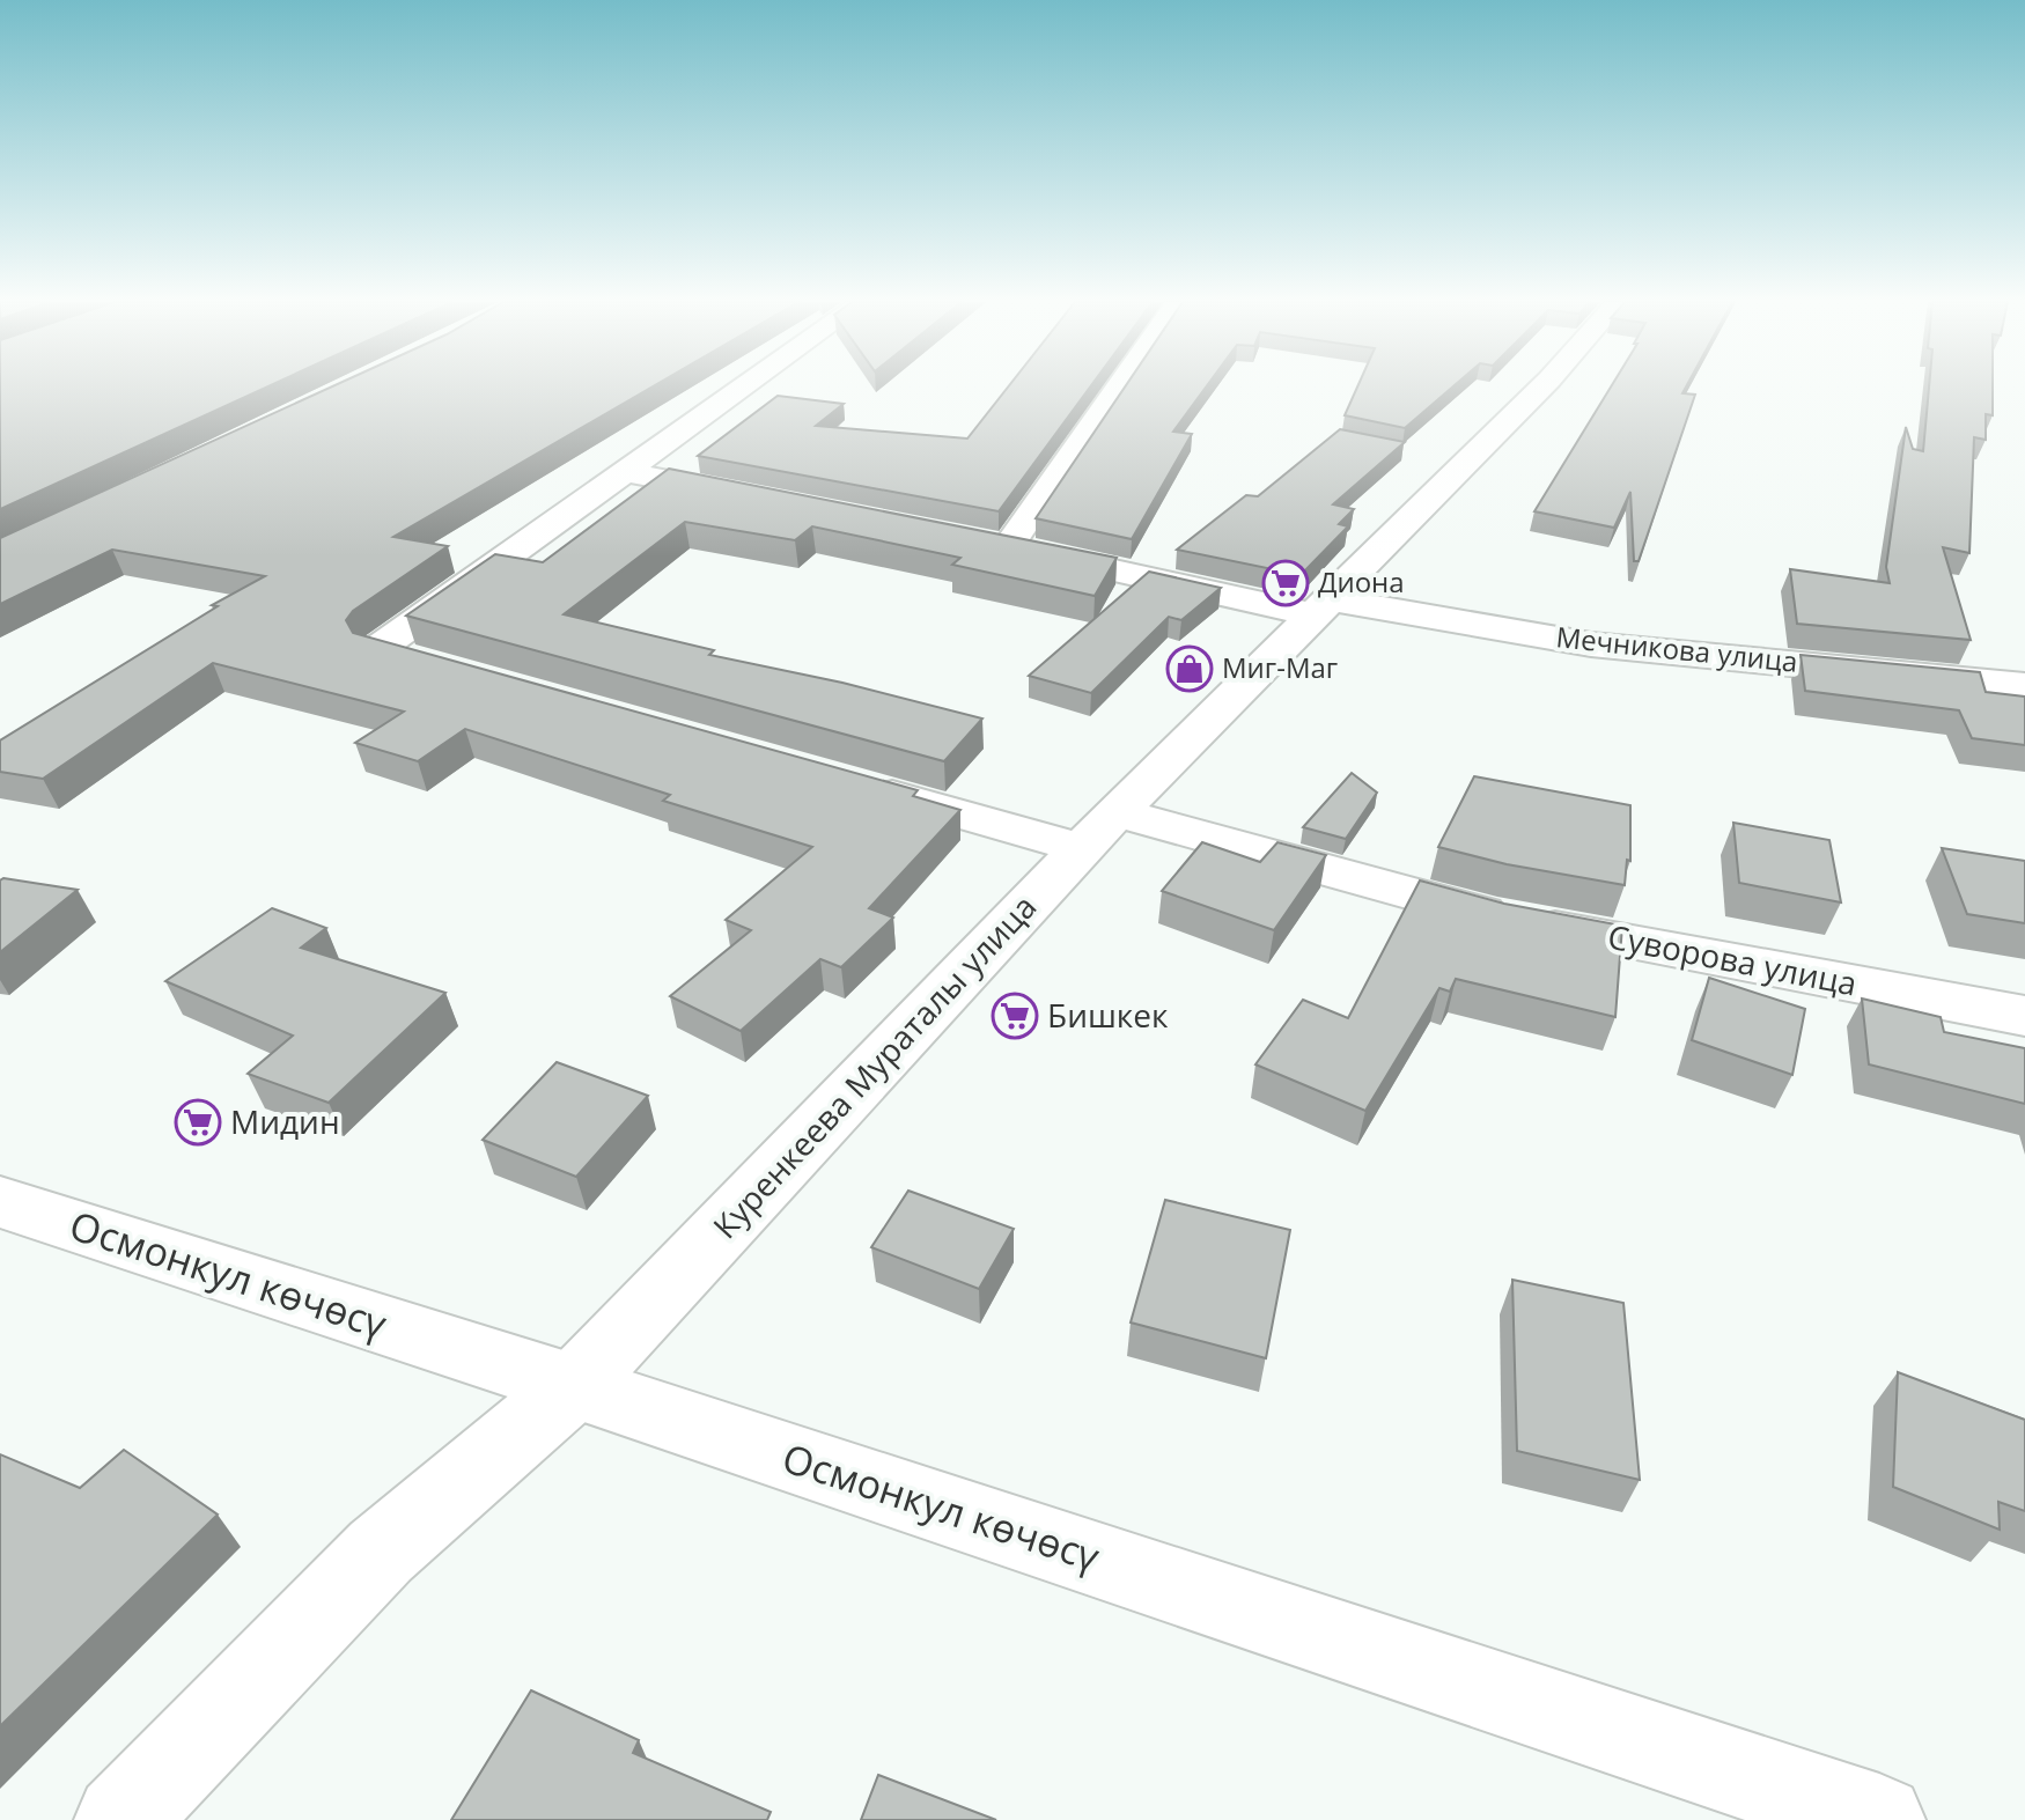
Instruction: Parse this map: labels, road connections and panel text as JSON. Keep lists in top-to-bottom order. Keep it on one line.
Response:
{"streets":{"street":["Мечникова улица","Суворова улица","Куренкеева Мураталы улица","Осмонкул көчөсү"]},"crossings":[["Мечникова улица","Куренкеева Мураталы улица"],["Суворова улица","Куренкеева Мураталы улица"],["Куренкеева Мураталы улица","Осмонкул көчөсү"]],"places":{"supermarket":["Диона","Бишкек","Мидин"],"shop":["Миг-Маг"]}}
